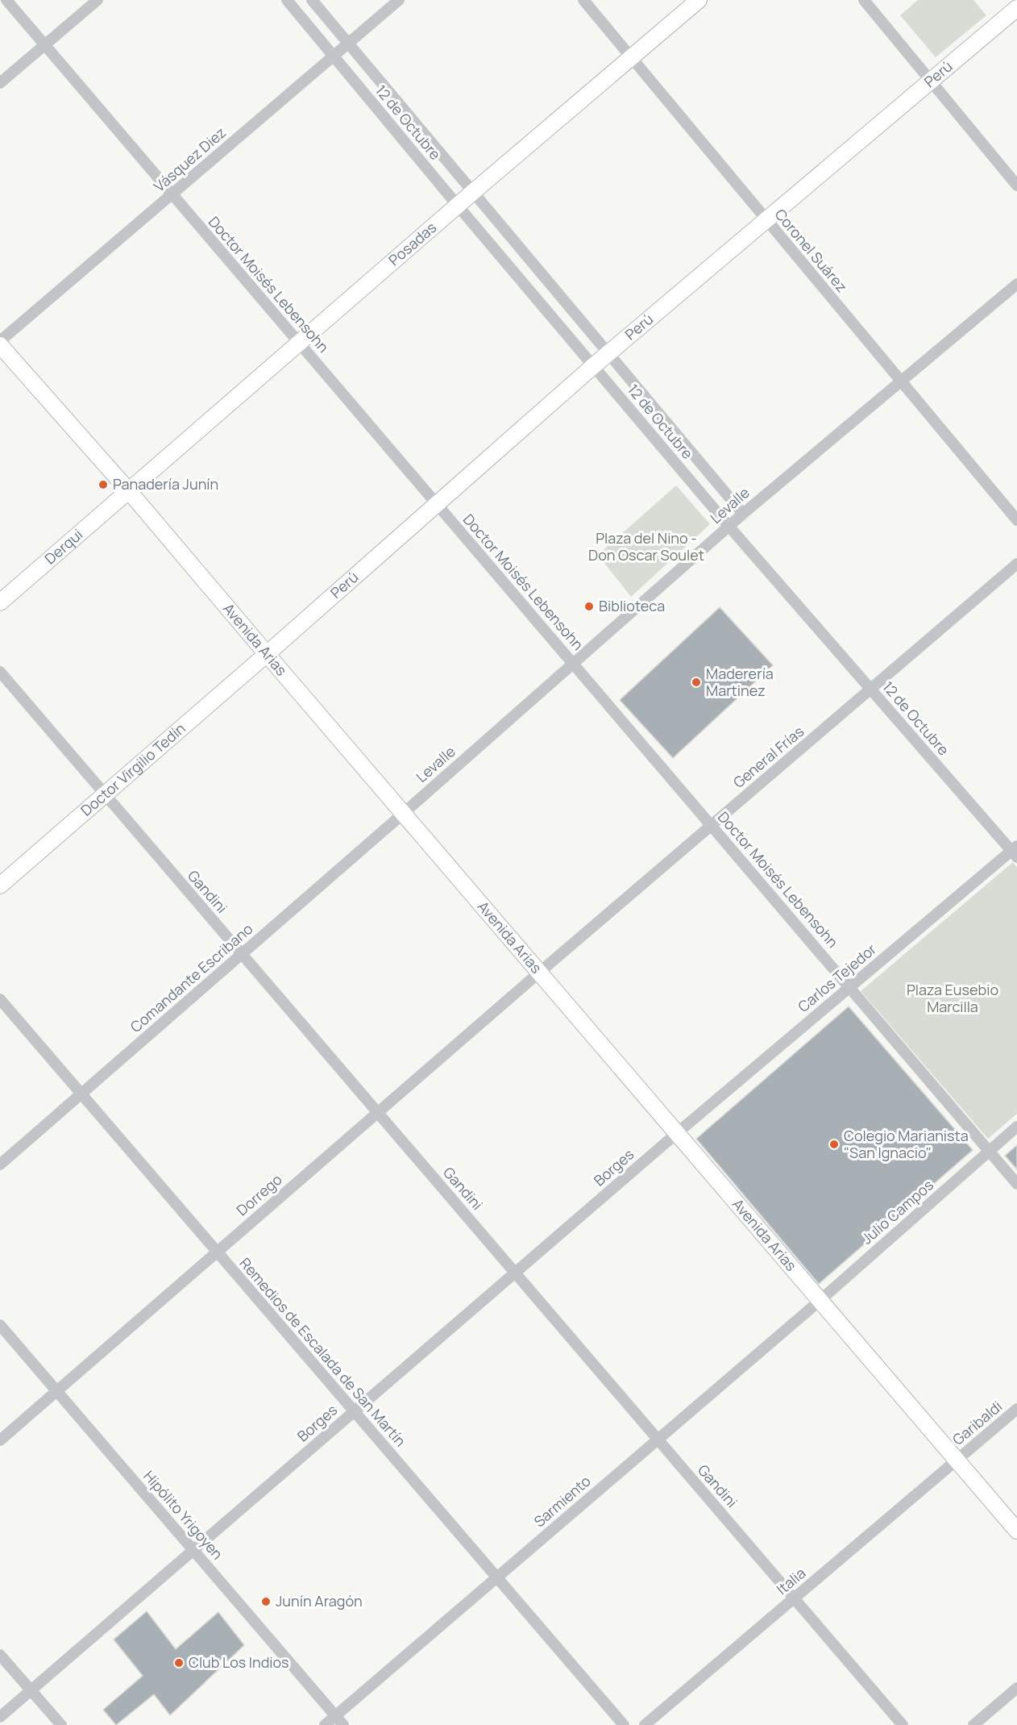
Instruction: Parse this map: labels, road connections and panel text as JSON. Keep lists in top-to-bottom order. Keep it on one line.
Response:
{"streets":{"main road":["Perú","Posadas","Derqui","Avenida Arias","Doctor Virgilio Tedín"],"street":["12 de Octubre","Vásquez Diez","Coronel Suárez","Doctor Moisés Lebensohn","Levalle","General Frías","Gandini","Comandante Escribano","Carlos Tejedor","Borges","Dorrego","Julio Campos","Remedios de Escalada de San Martín","Garibaldi","Sarmiento","Hipólito Yrigoyen","Italia"]},"crossings":[["Perú","12 de Octubre"],["Perú","Coronel Suárez"],["Perú","Doctor Moisés Lebensohn"],["Perú","Avenida Arias"],["Perú","Doctor Virgilio Tedín"],["12 de Octubre","Vásquez Diez"],["12 de Octubre","Posadas"],["12 de Octubre","Levalle"],["12 de Octubre","General Frías"],["12 de Octubre","Carlos Tejedor"],["Vásquez Diez","Doctor Moisés Lebensohn"],["Posadas","Coronel Suárez"],["Posadas","Doctor Moisés Lebensohn"],["Posadas","Derqui"],["Posadas","Avenida Arias"],["Coronel Suárez","Levalle"],["Doctor Moisés Lebensohn","Levalle"],["Doctor Moisés Lebensohn","General Frías"],["Doctor Moisés Lebensohn","Carlos Tejedor"],["Doctor Moisés Lebensohn","Julio Campos"],["Levalle","Avenida Arias"],["Levalle","Comandante Escribano"],["Derqui","Avenida Arias"],["Avenida Arias","General Frías"],["Avenida Arias","Doctor Virgilio Tedín"],["Avenida Arias","Comandante Escribano"],["Avenida Arias","Carlos Tejedor"],["Avenida Arias","Borges"],["Avenida Arias","Dorrego"],["Avenida Arias","Julio Campos"],["Avenida Arias","Garibaldi"],["Avenida Arias","Sarmiento"],["Avenida Arias","Italia"],["General Frías","Dorrego"],["Doctor Virgilio Tedín","Gandini"],["Gandini","Comandante Escribano"],["Gandini","Borges"],["Gandini","Dorrego"],["Gandini","Sarmiento"],["Gandini","Italia"],["Comandante Escribano","Remedios de Escalada de San Martín"],["Carlos Tejedor","Borges"],["Borges","Remedios de Escalada de San Martín"],["Borges","Hipólito Yrigoyen"],["Dorrego","Remedios de Escalada de San Martín"],["Dorrego","Hipólito Yrigoyen"],["Julio Campos","Sarmiento"],["Remedios de Escalada de San Martín","Sarmiento"],["Garibaldi","Italia"],["Sarmiento","Hipólito Yrigoyen"]],"parks":["Plaza del Nino - Don Oscar Soulet","Plaza Eusebio Marcilla"],"places":["Panadería Junín","Biblioteca","Maderería Martinez","Colegio Marianista \"San Ignacio\"","Junín Aragón","Club Los Indios"]}
